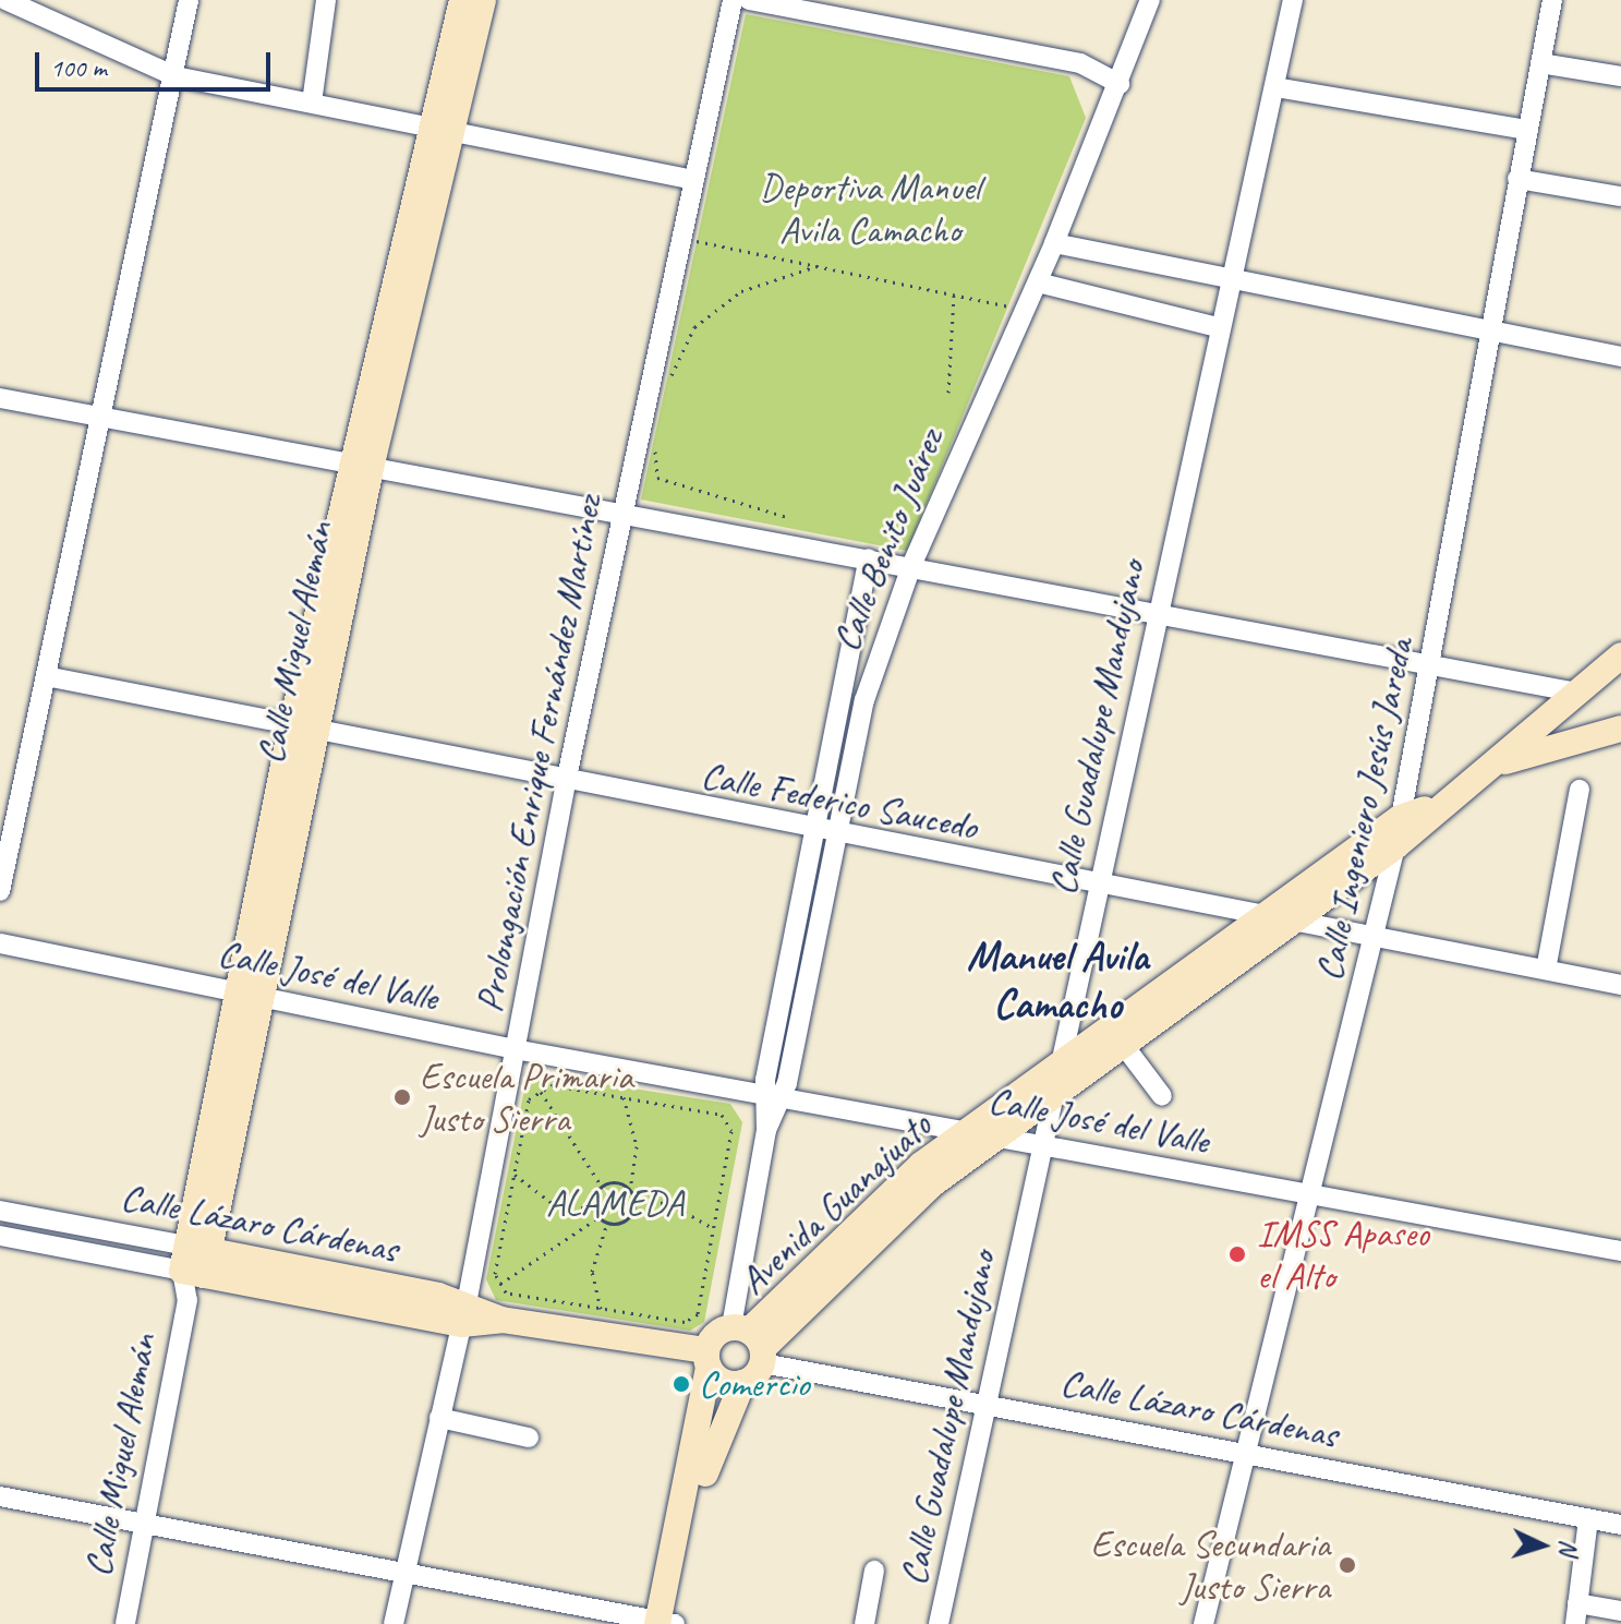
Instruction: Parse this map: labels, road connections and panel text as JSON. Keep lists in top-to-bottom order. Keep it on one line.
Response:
{"streets":{"street":["Calle Benito Juárez","Calle Miguel Alemán","Calle Guadalupe Mandujano","Prolongación Enrique Fernández Martínez","Calle Federico Saucedo","Calle Ingeniero Jesús Jareda","Calle José del Valle","Avenida Guanajuato","Calle Lázaro Cárdenas"]},"crossings":[["Calle Benito Juárez","Calle Federico Saucedo"],["Calle Benito Juárez","Calle José del Valle"],["Calle Benito Juárez","Avenida Guanajuato"],["Calle Benito Juárez","Calle Lázaro Cárdenas"],["Calle Miguel Alemán","Calle Federico Saucedo"],["Calle Miguel Alemán","Calle José del Valle"],["Calle Miguel Alemán","Calle Lázaro Cárdenas"],["Calle Guadalupe Mandujano","Calle Federico Saucedo"],["Calle Guadalupe Mandujano","Calle José del Valle"],["Calle Guadalupe Mandujano","Avenida Guanajuato"],["Calle Guadalupe Mandujano","Calle Lázaro Cárdenas"],["Prolongación Enrique Fernández Martínez","Calle Federico Saucedo"],["Prolongación Enrique Fernández Martínez","Calle José del Valle"],["Prolongación Enrique Fernández Martínez","Calle Lázaro Cárdenas"],["Calle Federico Saucedo","Calle Ingeniero Jesús Jareda"],["Calle Federico Saucedo","Avenida Guanajuato"],["Calle Ingeniero Jesús Jareda","Calle José del Valle"],["Calle Ingeniero Jesús Jareda","Avenida Guanajuato"],["Calle Ingeniero Jesús Jareda","Calle Lázaro Cárdenas"],["Calle José del Valle","Avenida Guanajuato"],["Avenida Guanajuato","Calle Lázaro Cárdenas"]],"districts":["Manuel Avila Camacho"],"parks":["Deportiva Manuel Avila Camacho","ALAMEDA"],"places":["Escuela Primaria Justo Sierra","IMSS Apaseo el Alto","Comercio","Escuela Secundaria Justo Sierra"],"scale_bar":"100 m","north":"right"}
